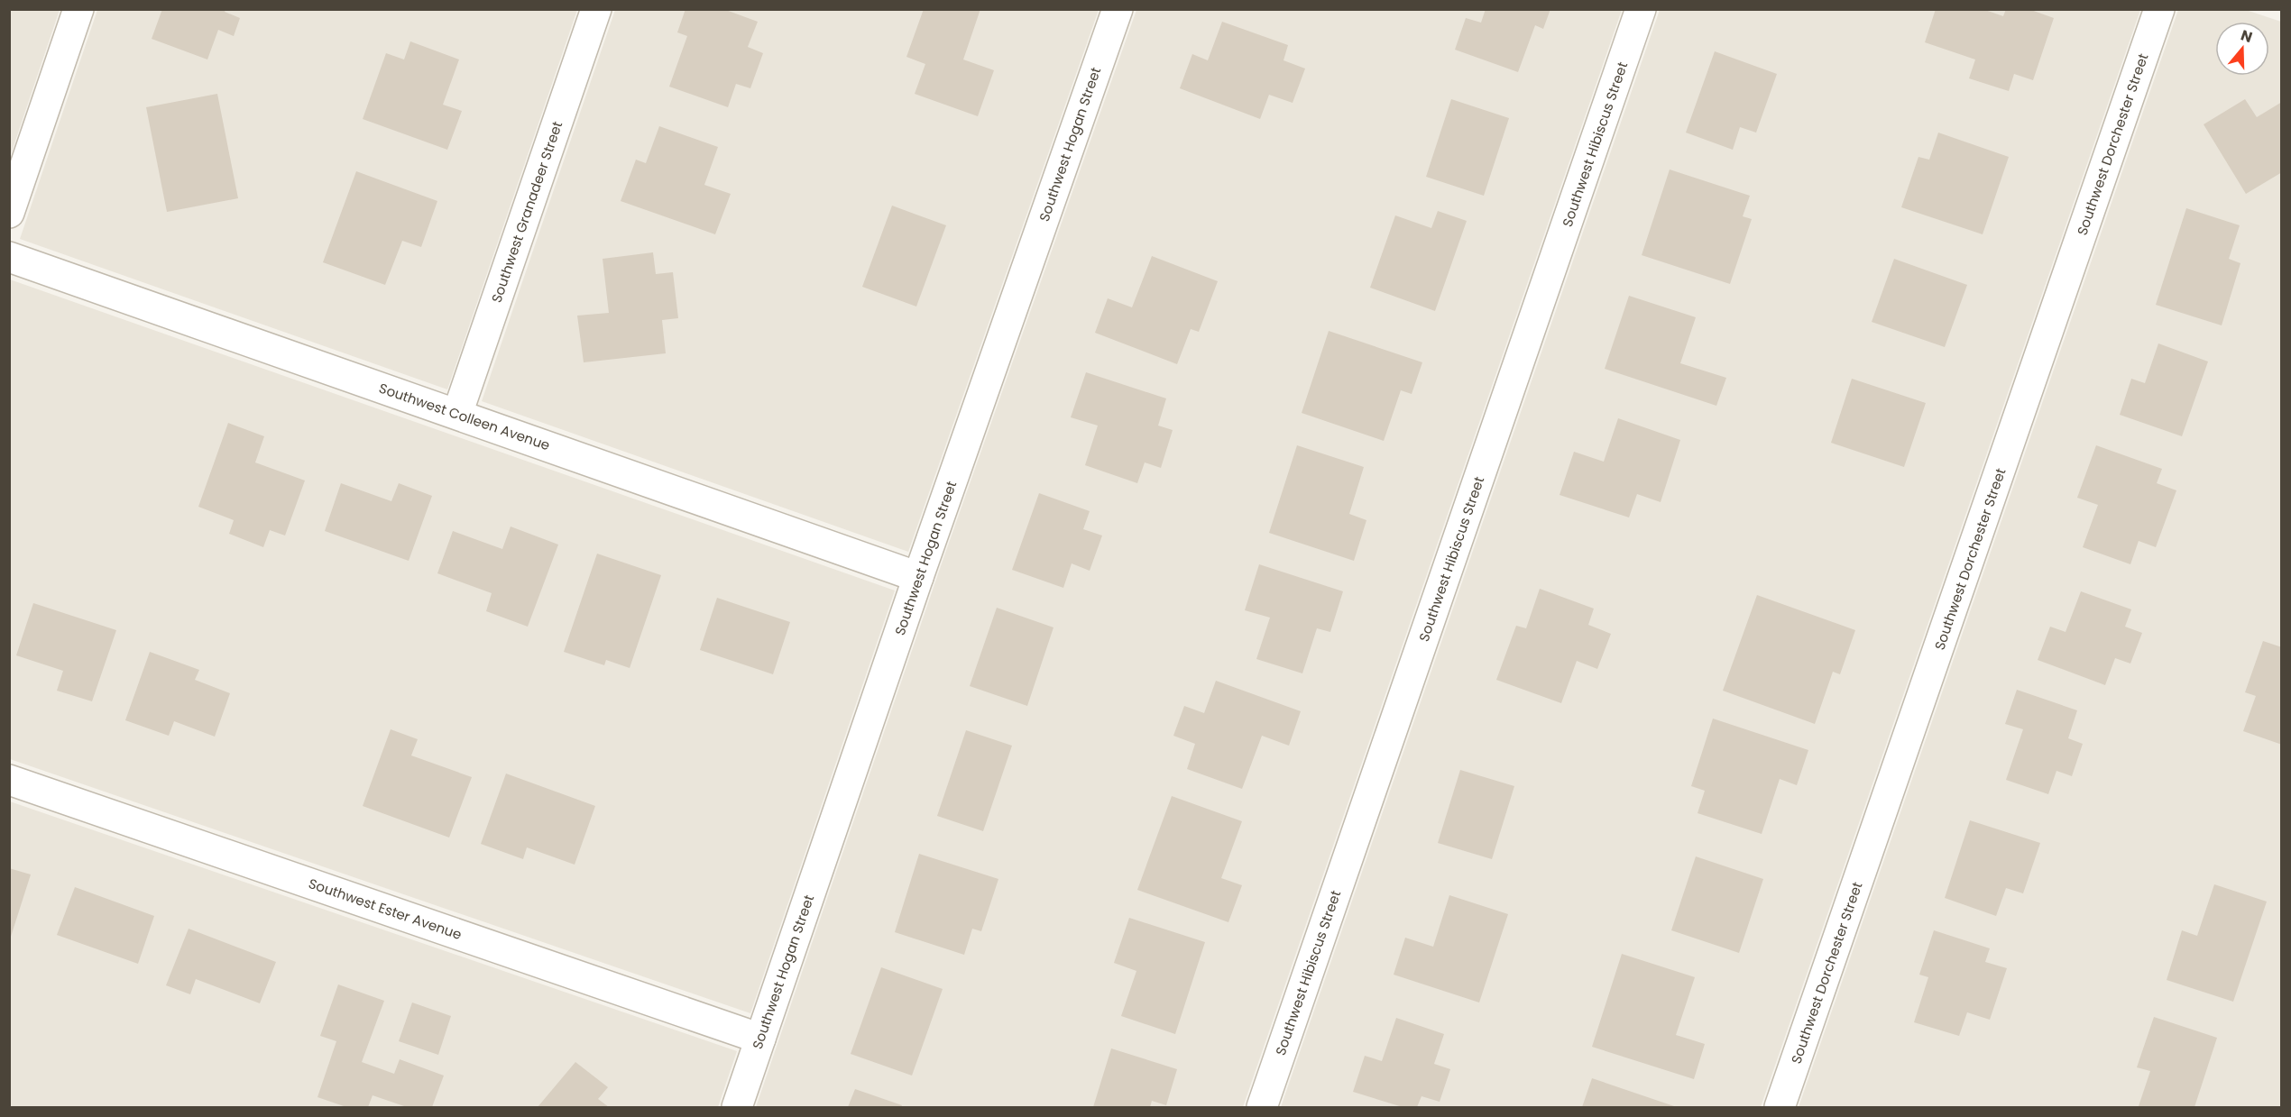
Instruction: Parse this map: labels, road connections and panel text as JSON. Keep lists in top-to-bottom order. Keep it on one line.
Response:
{"streets":{"street":["Southwest Hogan Street","Southwest Hibiscus Street","Southwest Dorchester Street","Southwest Granadeer Street","Southwest Colleen Avenue","Southwest Ester Avenue"]},"crossings":[["Southwest Hogan Street","Southwest Colleen Avenue"],["Southwest Hogan Street","Southwest Ester Avenue"],["Southwest Granadeer Street","Southwest Colleen Avenue"]],"north":"top"}
